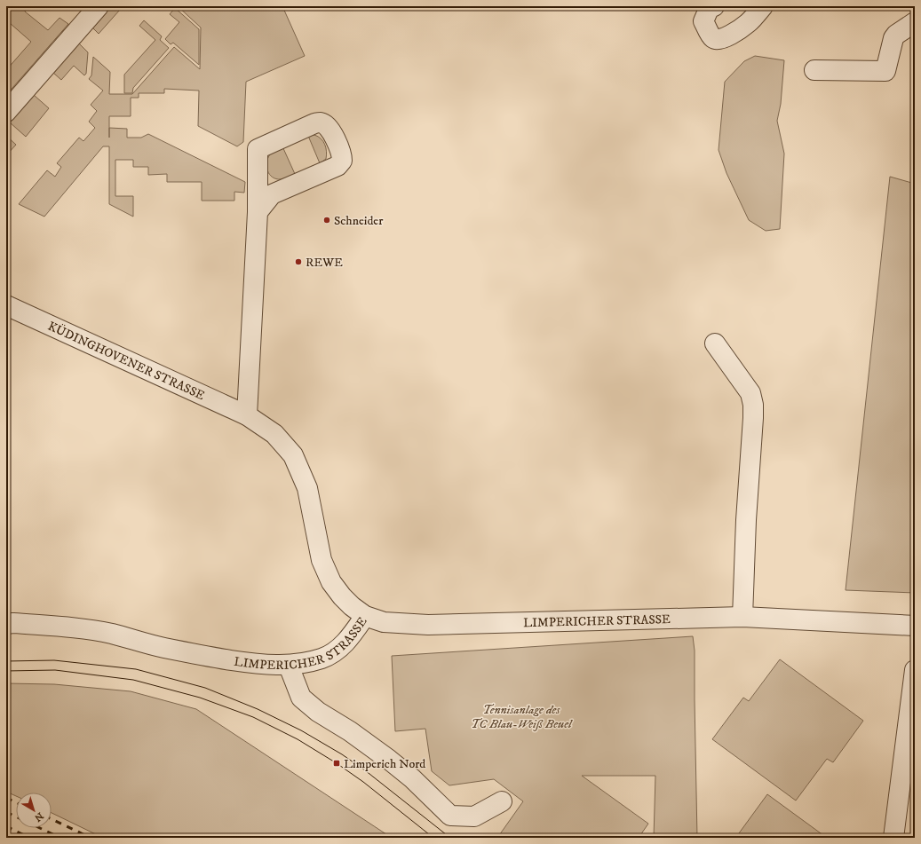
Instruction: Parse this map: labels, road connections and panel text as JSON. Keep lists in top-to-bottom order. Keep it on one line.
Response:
{"streets":{"street":["KÜDINGHOVENER STRASSE","LIMPERICHER STRASSE"]},"crossings":[["KÜDINGHOVENER STRASSE","LIMPERICHER STRASSE"]],"parks":["Tennisanlage des TC Blau-Weiß Beuel"],"places":{"other":["Schneider","REWE"],"transit":["Limperich Nord"]},"north":"bottom right"}
